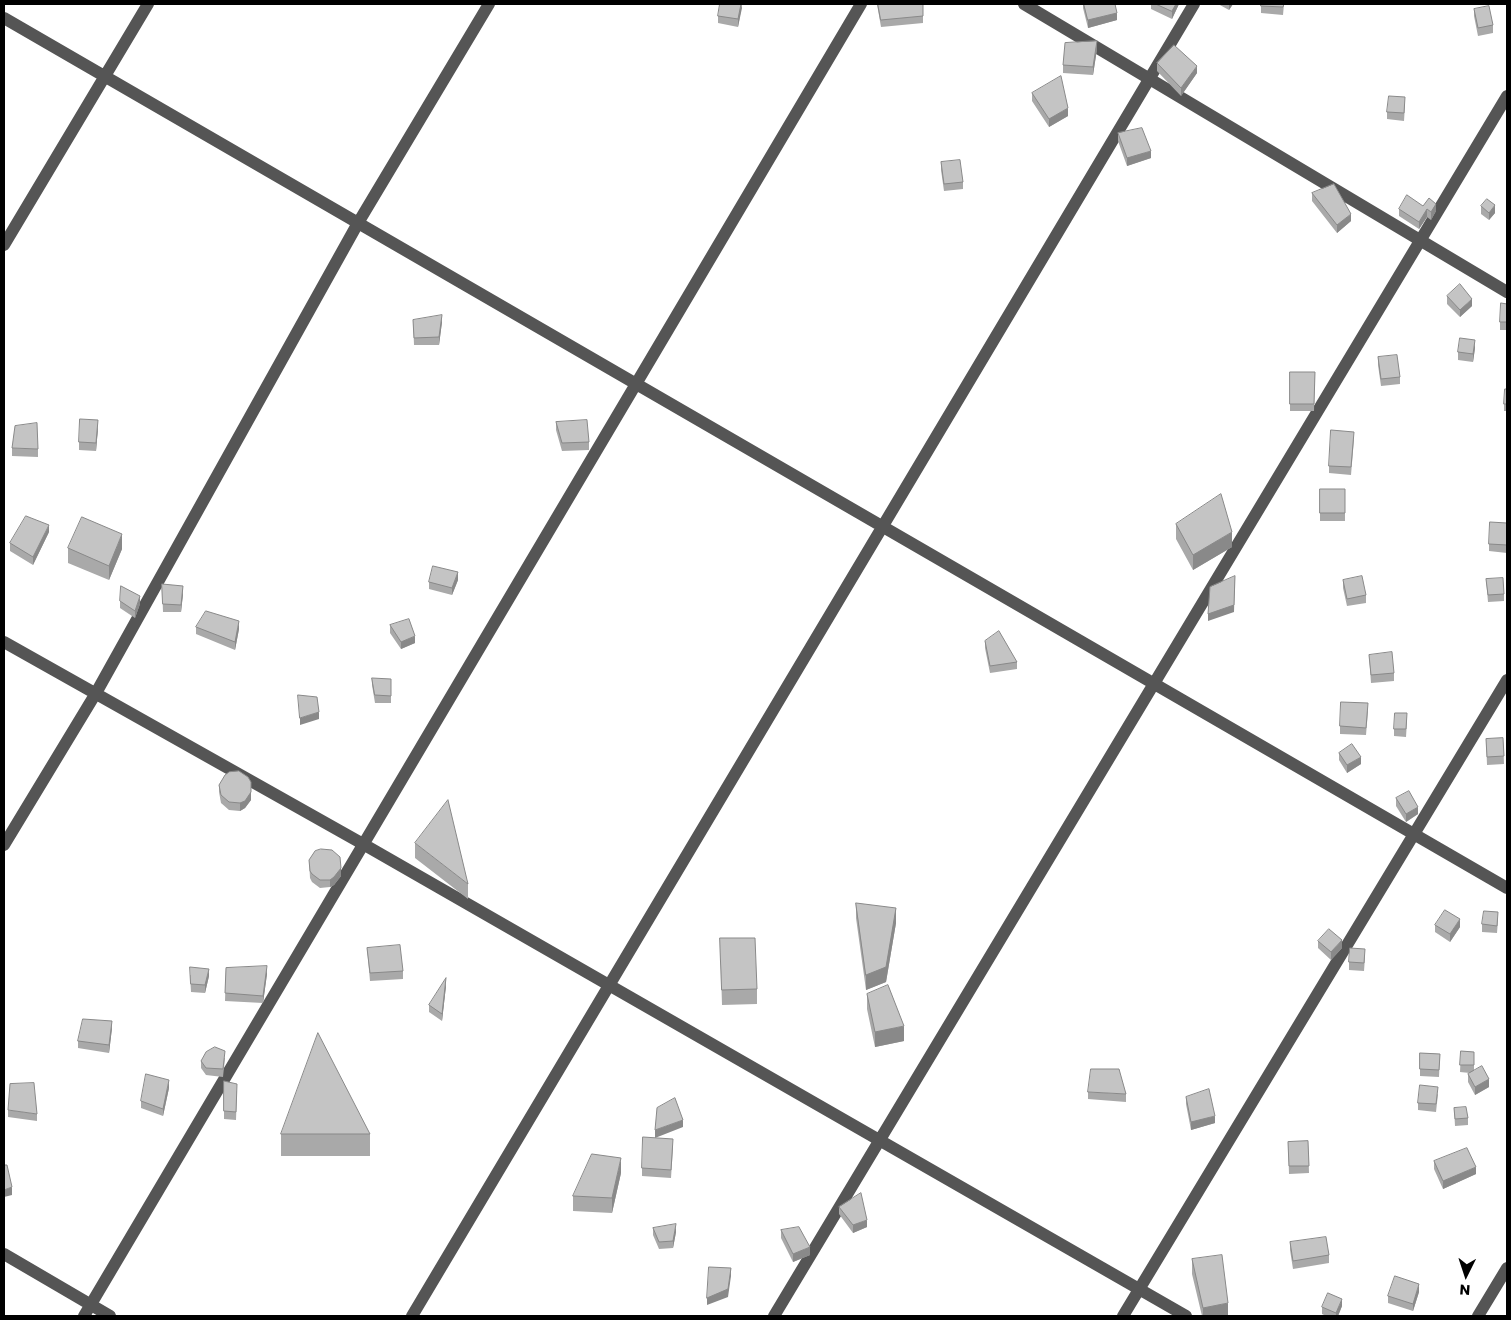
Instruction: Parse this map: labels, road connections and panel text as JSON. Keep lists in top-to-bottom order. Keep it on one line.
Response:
{"north":"bottom"}
